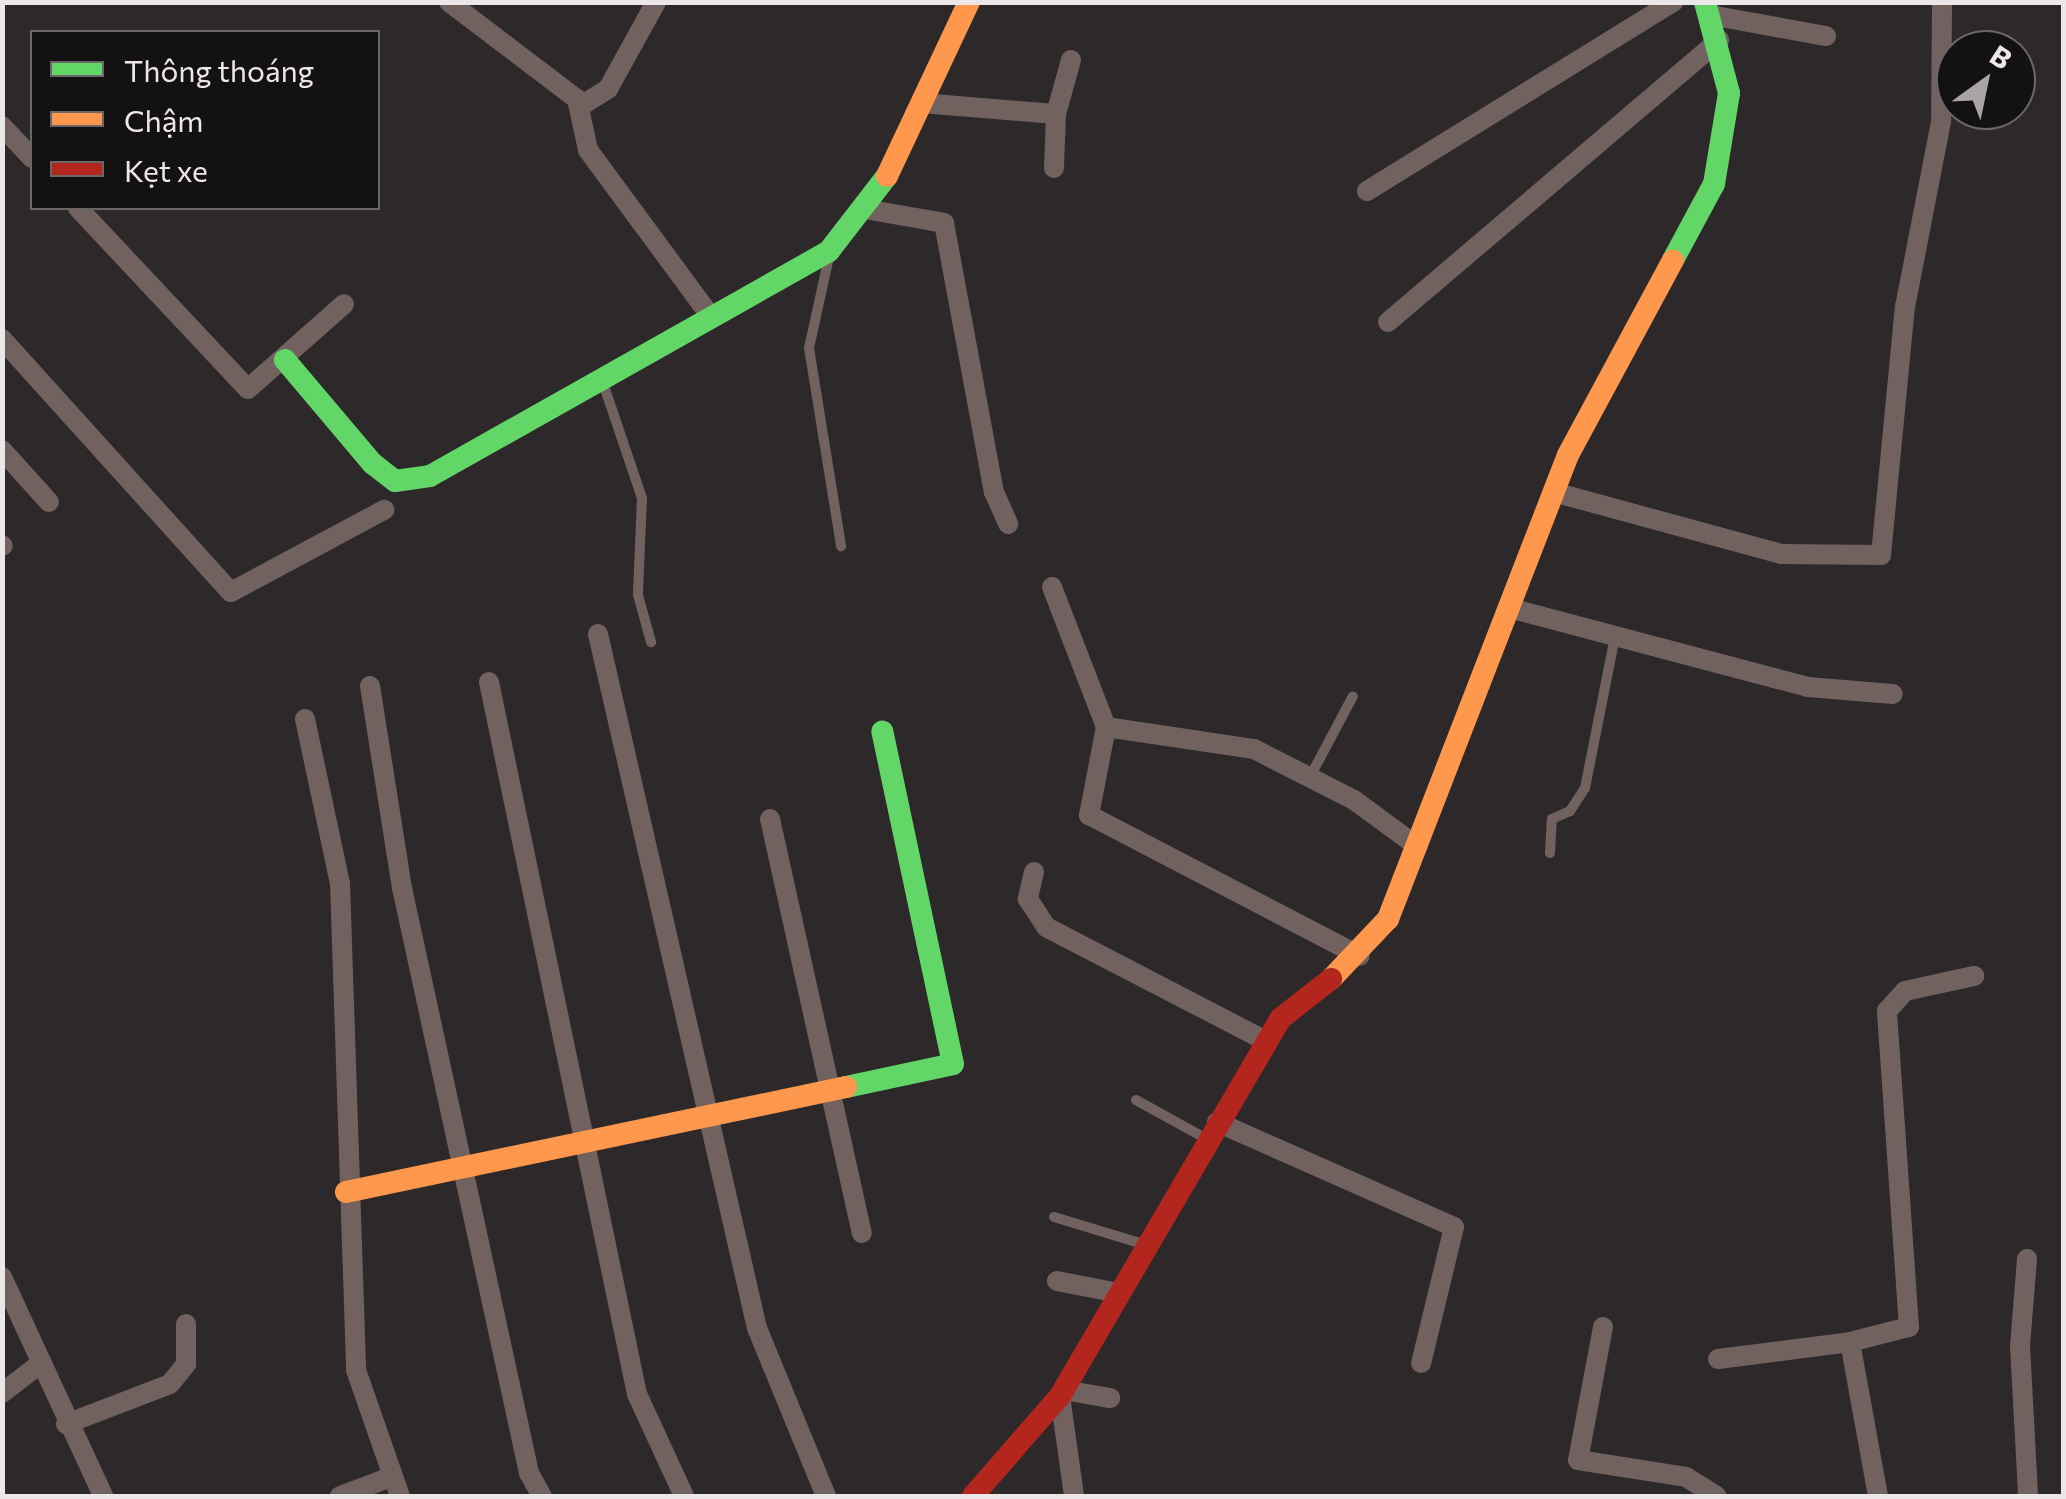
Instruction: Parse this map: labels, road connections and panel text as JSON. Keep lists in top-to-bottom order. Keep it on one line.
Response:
{"legend":["Thông thoáng","Chậm","Kẹt xe"],"north":"top right"}
